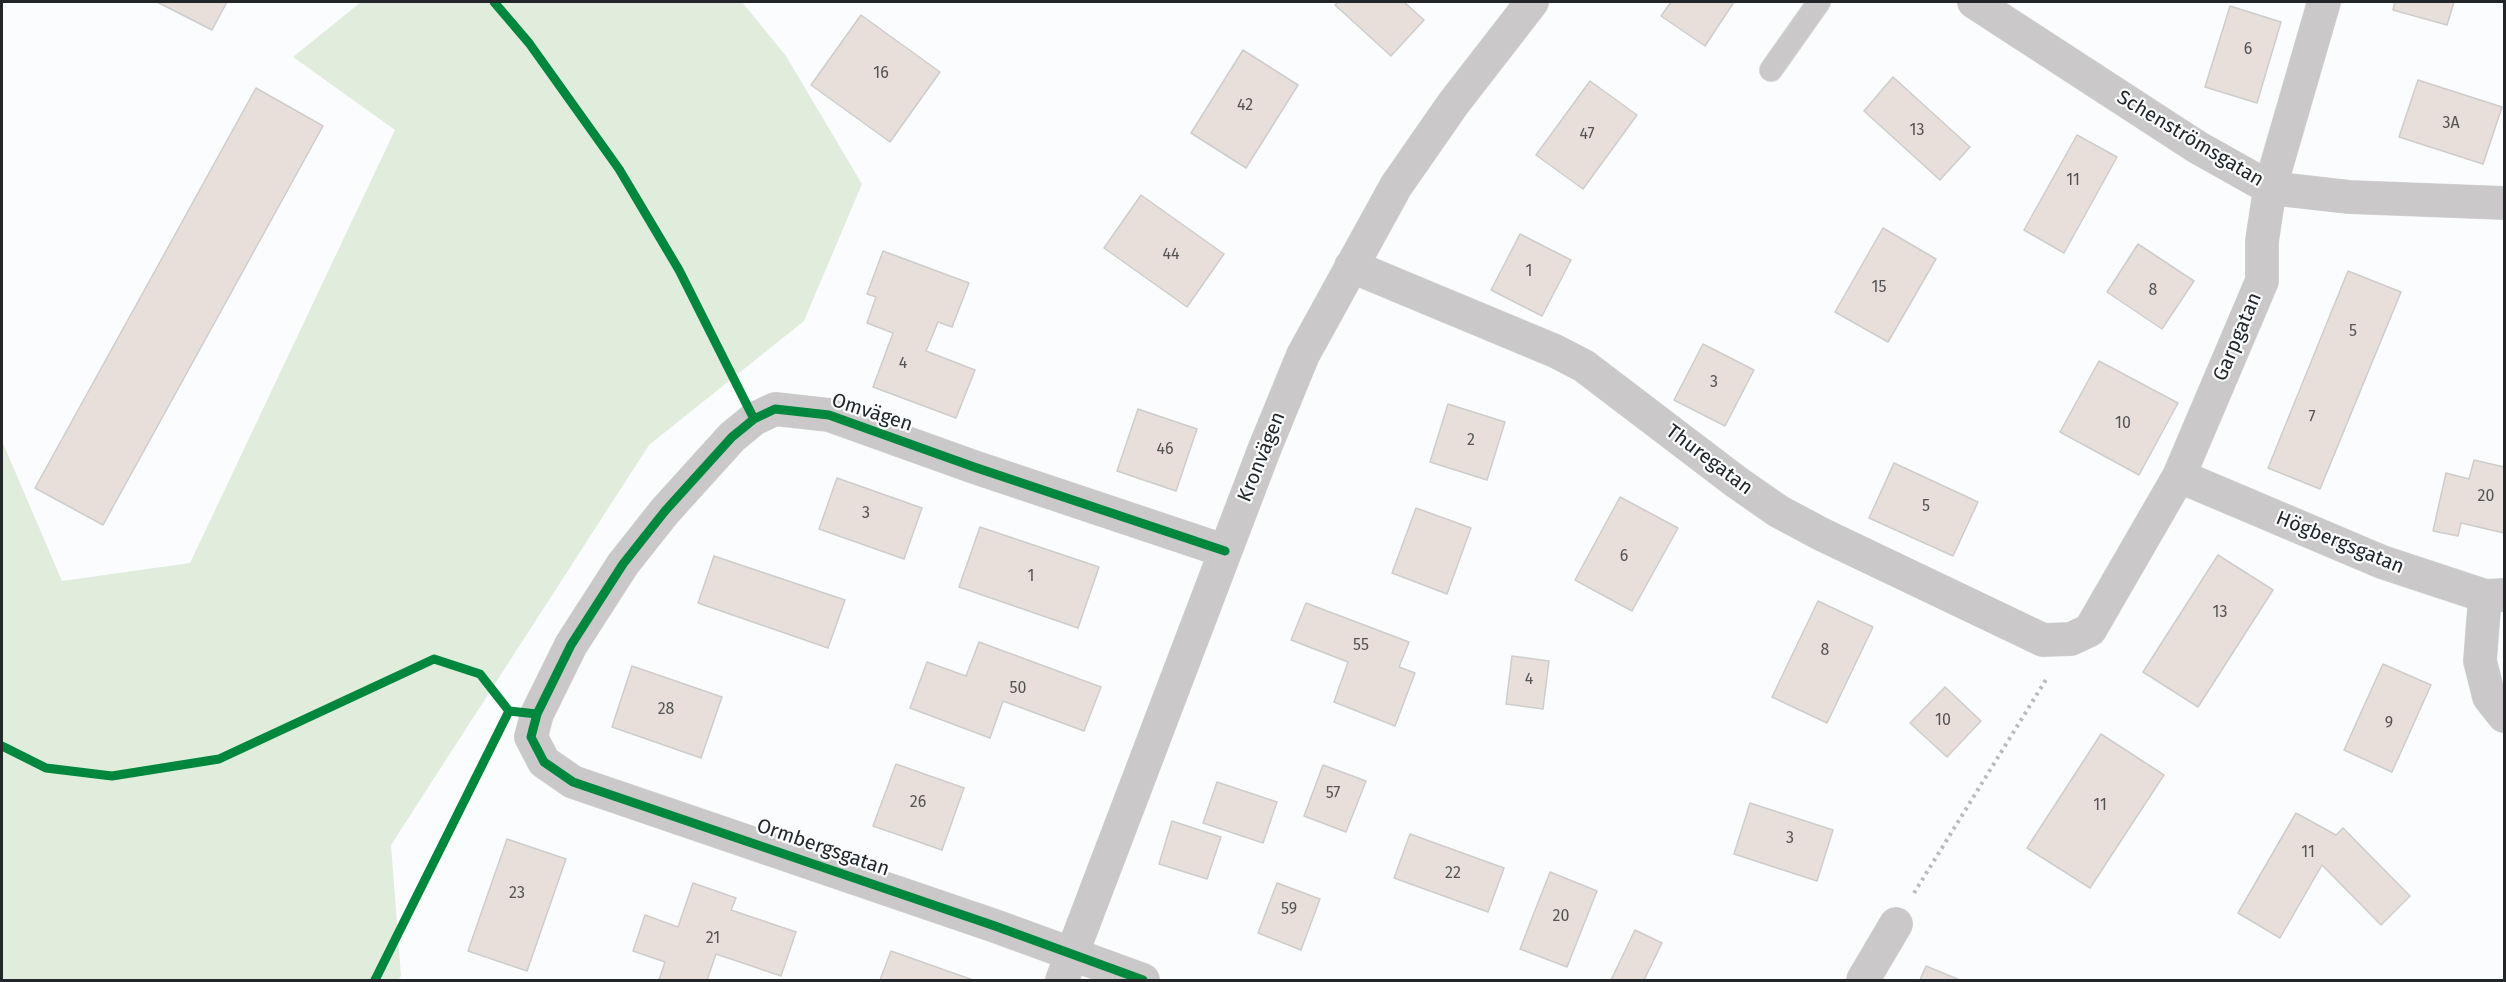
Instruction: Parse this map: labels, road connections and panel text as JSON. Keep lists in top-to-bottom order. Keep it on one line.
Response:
{"streets":{"street":["Schenströmsgatan","Garpgatan","Omvägen","Kronvägen","Thuregatan","Högbergsgatan","Ormbergsgatan"]},"crossings":[["Schenströmsgatan","Garpgatan"],["Garpgatan","Thuregatan"],["Garpgatan","Högbergsgatan"],["Omvägen","Kronvägen"],["Omvägen","Ormbergsgatan"],["Kronvägen","Thuregatan"],["Kronvägen","Ormbergsgatan"]],"house_numbers":["6","16","42","3A","13","47","11","44","1","15","8","5","4","3","7","10","2","46","20","5","3","6","1","13","55","8","4","50","28","10","9","57","26","11","3","11","22","23","59","20","21"]}
